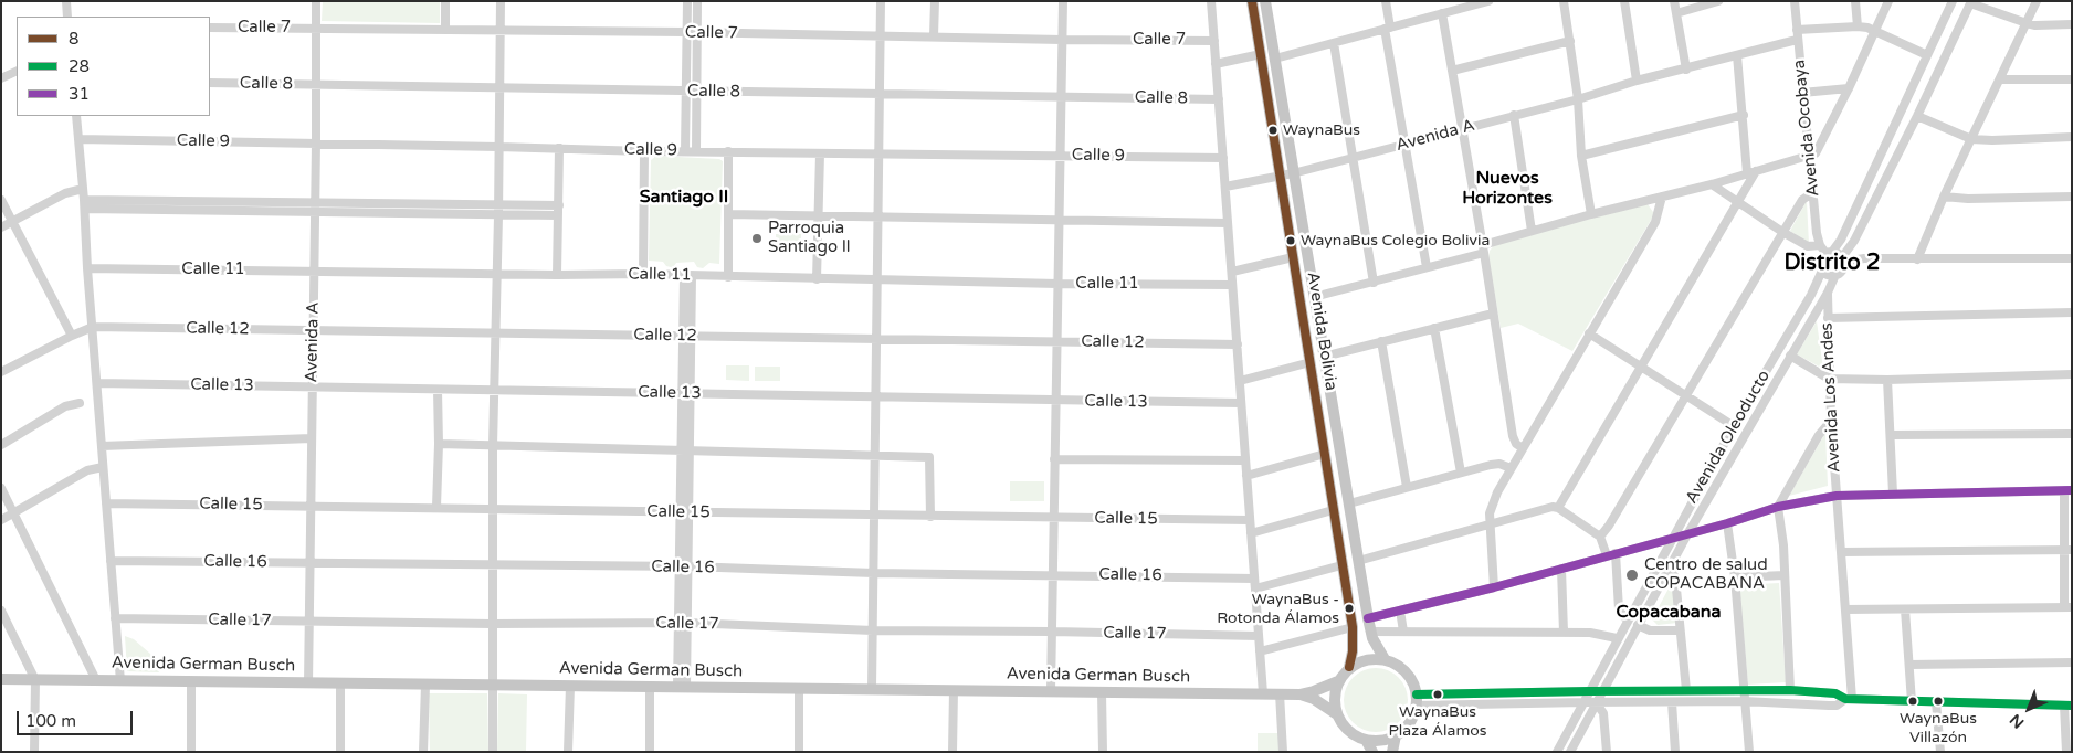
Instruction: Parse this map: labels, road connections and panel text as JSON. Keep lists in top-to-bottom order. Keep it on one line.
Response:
{"streets":{"main road":["Avenida Bolivia","Avenida German Busch"],"street":["Calle 7","Calle 8","Avenida Ocobaya","Avenida A","Calle 9","Calle 11","Calle 12","Calle 13","Avenida Los Andes","Avenida Oleoducto","Calle 15","Calle 16","Calle 17"]},"crossings":[["Calle 7","Avenida A"],["Calle 8","Avenida A"],["Avenida Ocobaya","Avenida A"],["Avenida Ocobaya","Avenida Oleoducto"],["Avenida A","Calle 9"],["Avenida A","Calle 11"],["Avenida A","Calle 12"],["Avenida A","Avenida Bolivia"],["Avenida A","Calle 13"],["Avenida A","Calle 15"],["Avenida A","Calle 16"],["Avenida A","Calle 17"],["Avenida A","Avenida German Busch"],["Avenida Bolivia","Avenida German Busch"],["Avenida Los Andes","Avenida Oleoducto"]],"districts":["Nuevos Horizontes","Santiago II","Distrito 2","Copacabana"],"places":["WaynaBus","Parroquia Santiago ll","WaynaBus Colegio Bolivia","Centro de salud COPACABANA","WaynaBus - Rotonda Álamos","WaynaBus Plaza Álamos","WaynaBus Villazón"],"lines":["transit line 8","transit line 31","transit line 28"],"legend":["8","28","31"],"scale_bar":"100 m","north":"bottom left"}
